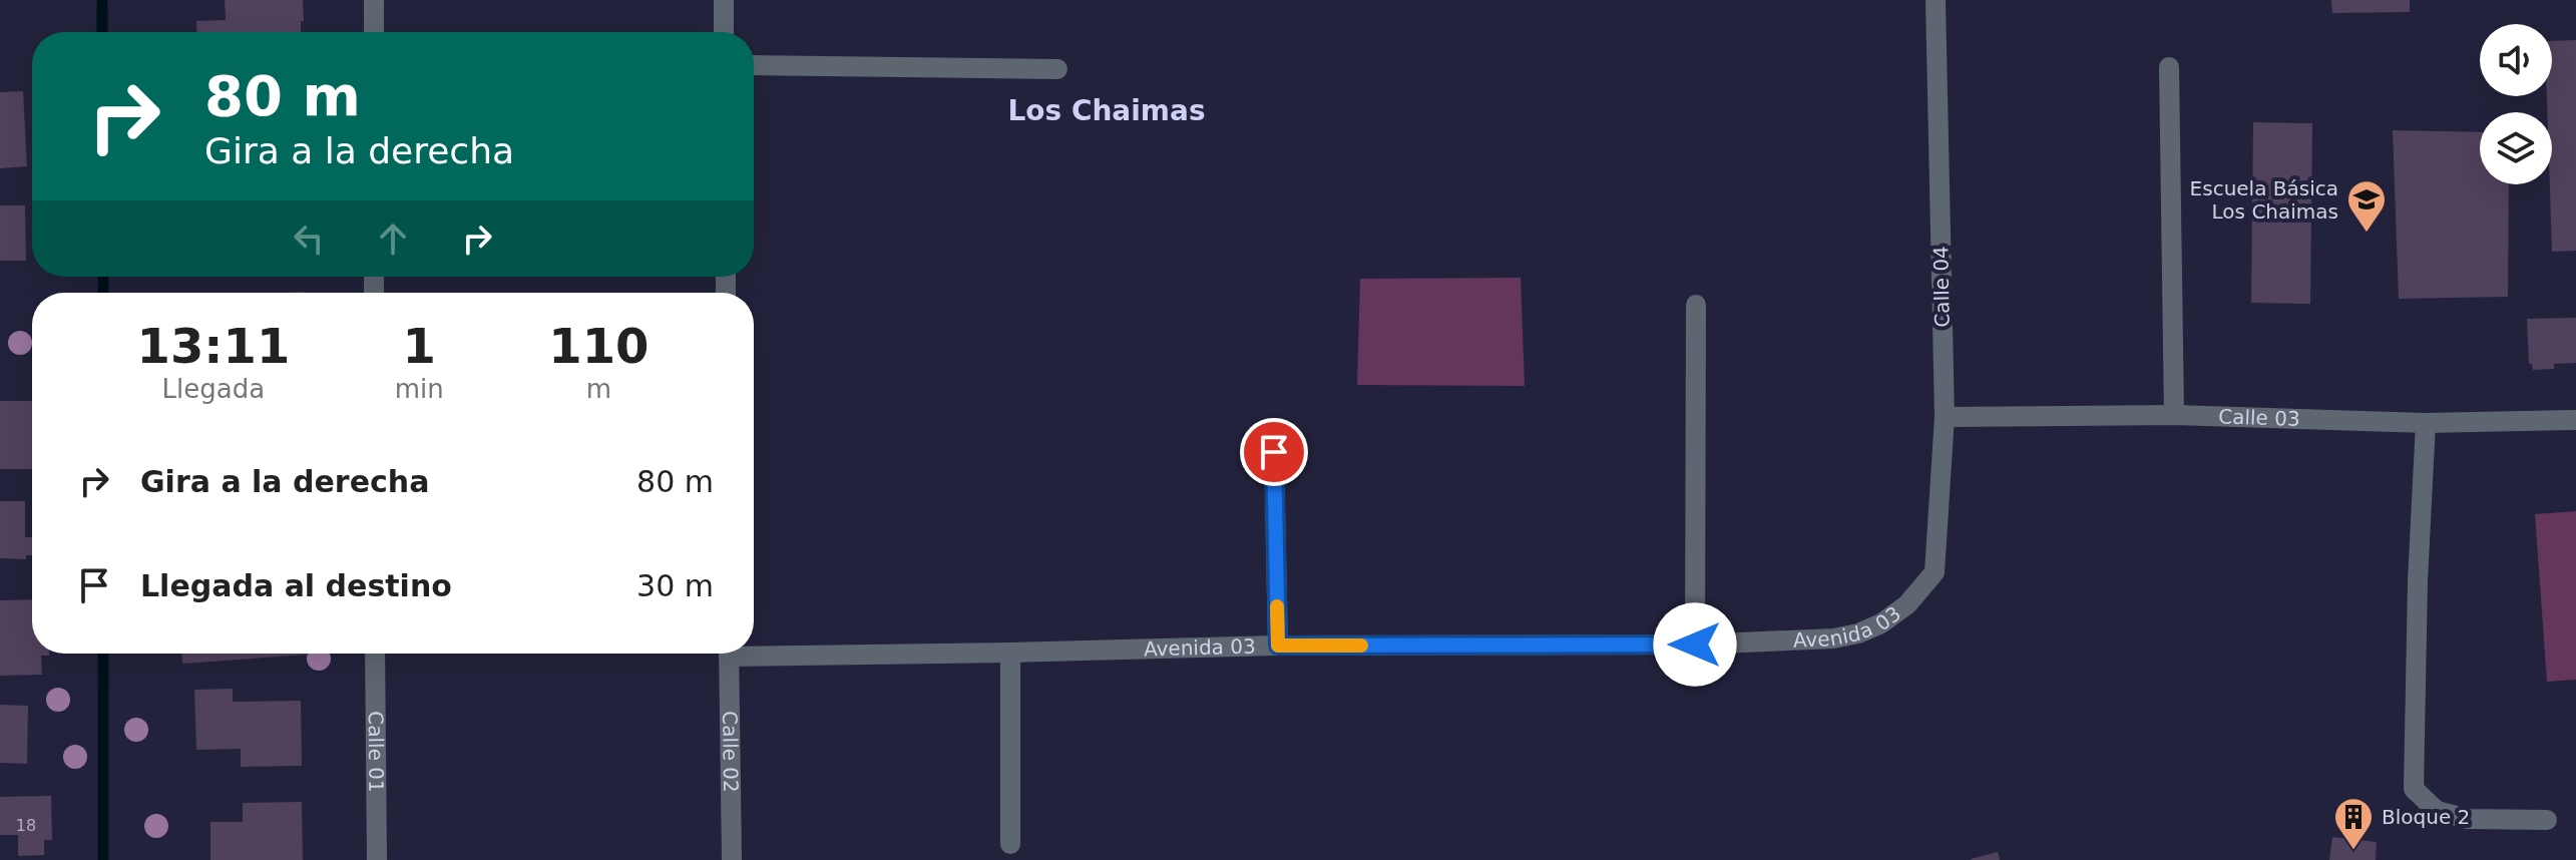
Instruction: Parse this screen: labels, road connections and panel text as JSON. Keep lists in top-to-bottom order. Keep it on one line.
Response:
{"streets":{"street":["Calle 04","Calle 03","Avenida 03","Calle 01","Calle 02"]},"crossings":[["Calle 04","Calle 03"],["Calle 04","Avenida 03"]],"districts":["Los Chaimas"],"places":{"school or university":["Escuela Básica Los Chaimas"],"building":["Bloque 2"]},"house_numbers":["18"],"page":{"turn":["80 m","Gira a la derecha"],"eta":["13:11","Llegada","1","min","110","m"],"list":[{"name":"Gira a la derecha","value":"80 m"},{"name":"Llegada al destino","value":"30 m"}]}}
